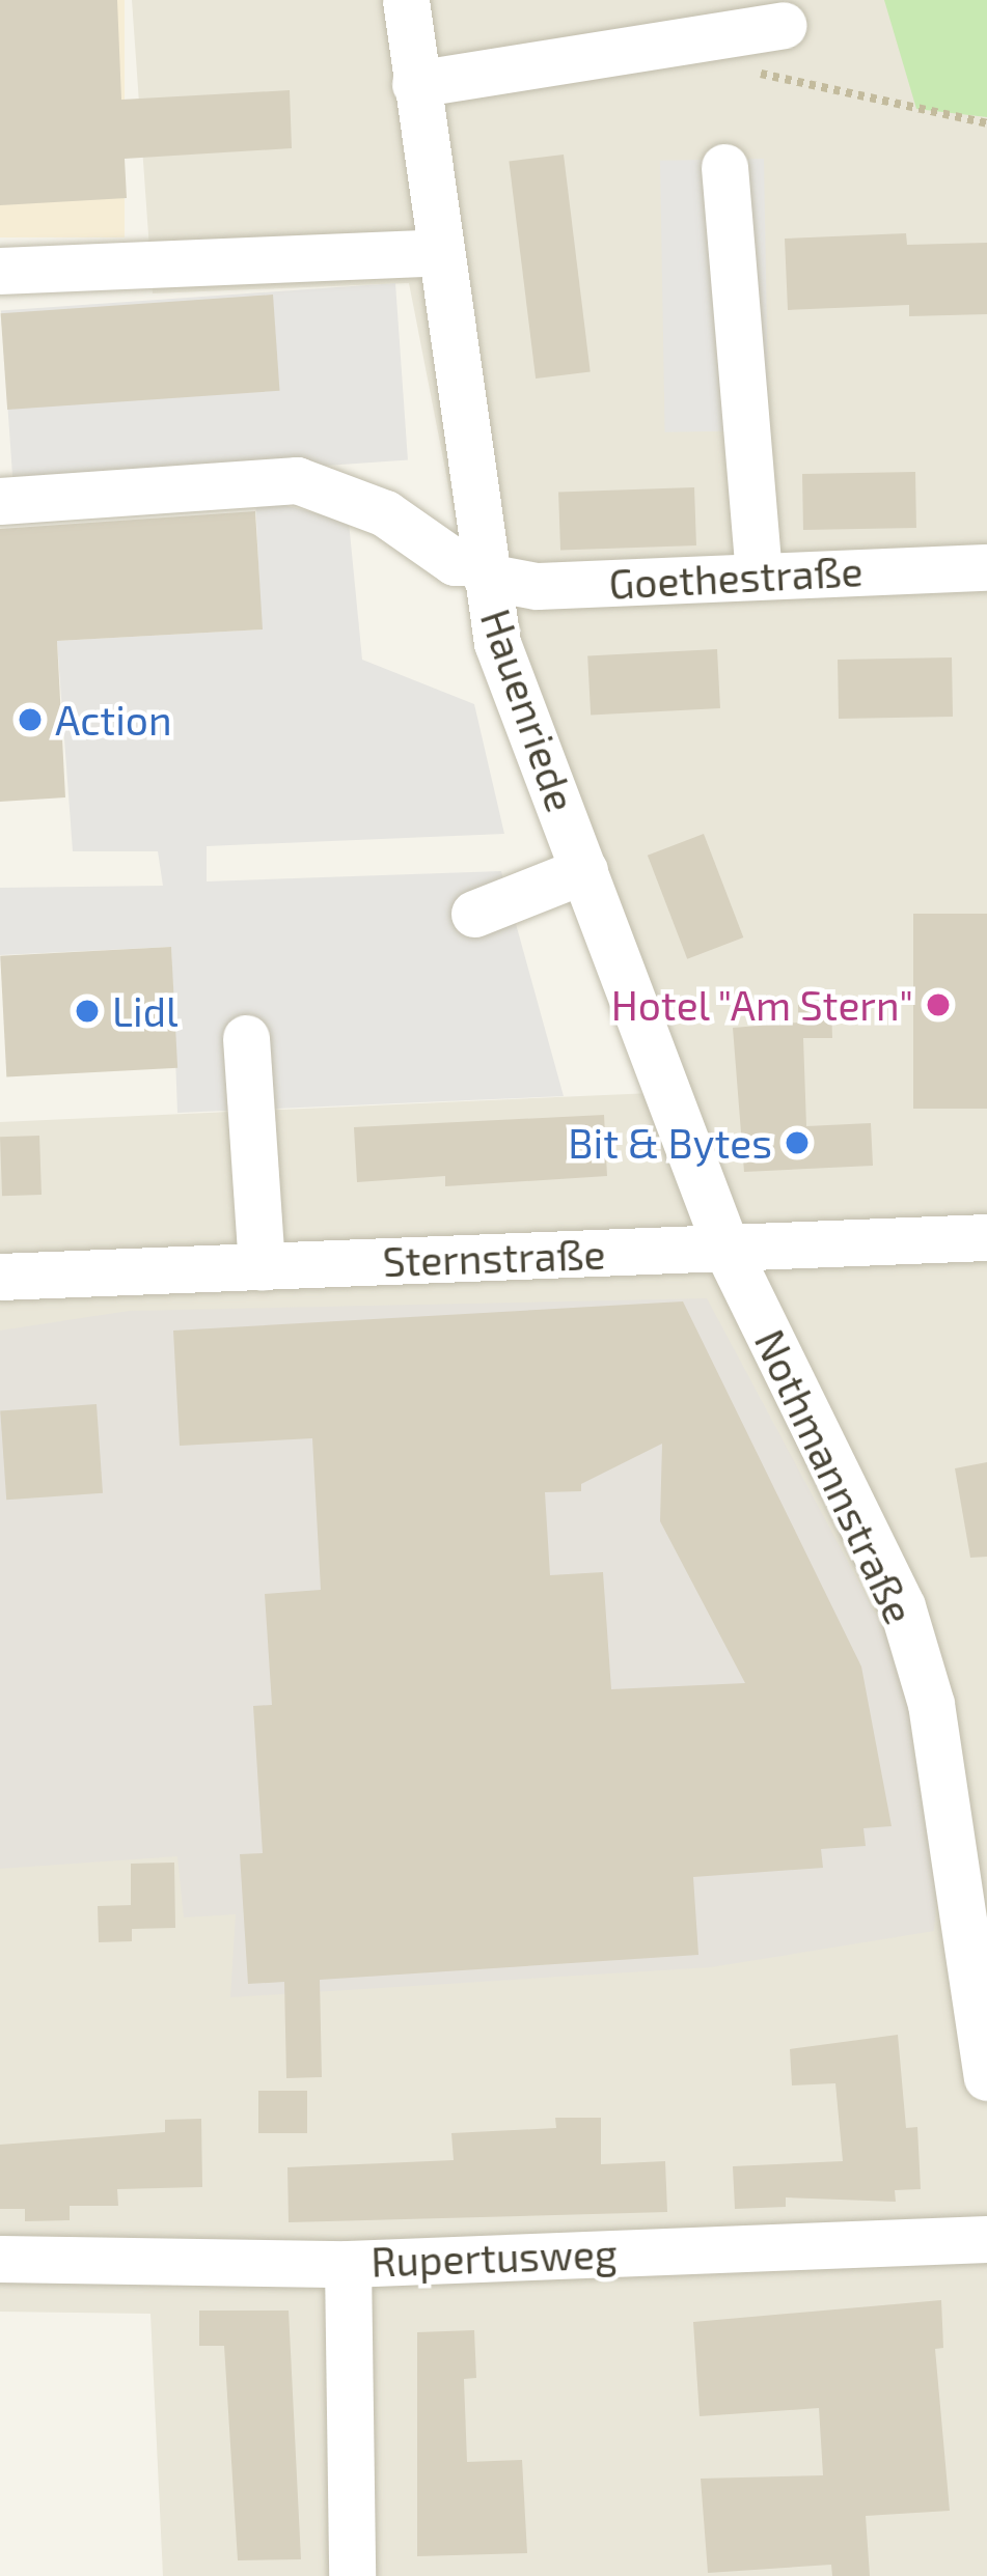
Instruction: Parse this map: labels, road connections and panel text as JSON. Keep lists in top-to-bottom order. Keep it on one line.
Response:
{"streets":{"street":["Goethestraße","Hauenriede","Sternstraße","Nothmannstraße","Rupertusweg"]},"crossings":[["Goethestraße","Hauenriede"],["Hauenriede","Sternstraße"],["Hauenriede","Nothmannstraße"],["Sternstraße","Nothmannstraße"]],"places":["Action","Hotel \"Am Stern\"","Lidl","Bit & Bytes"]}
